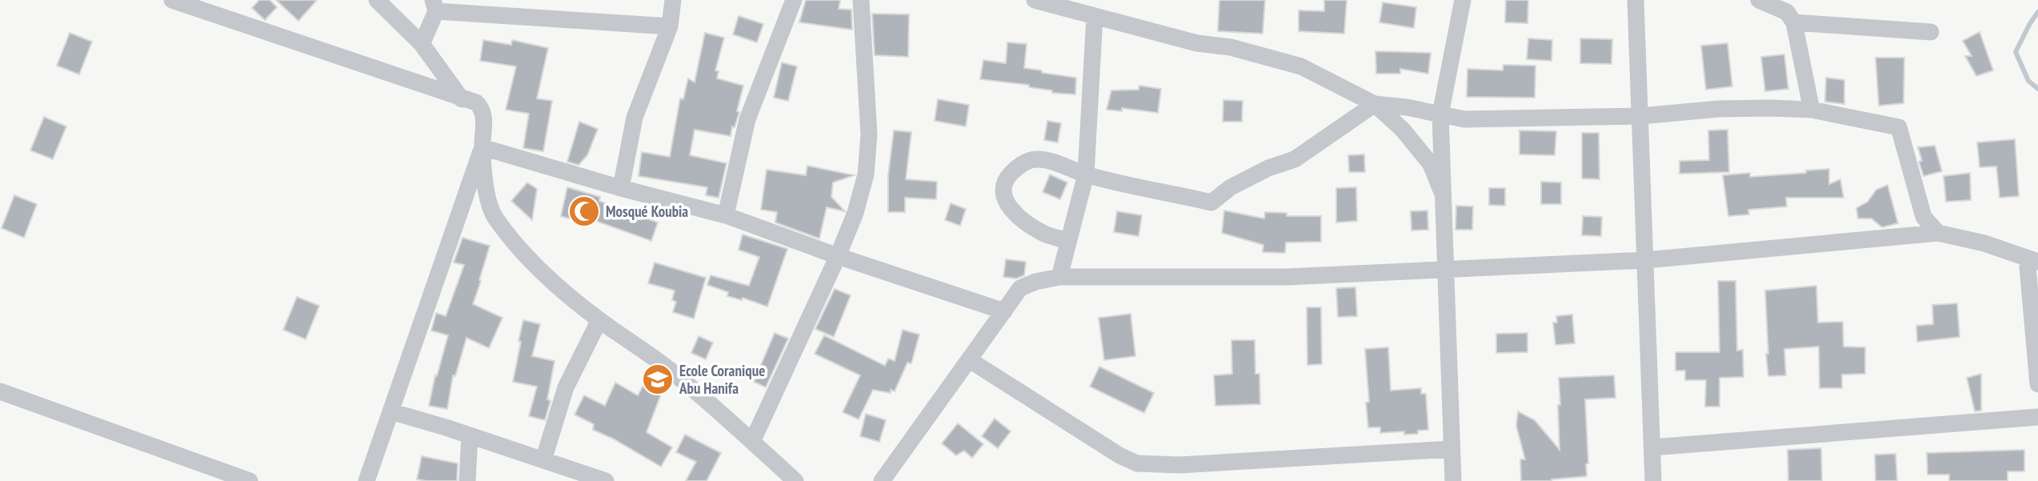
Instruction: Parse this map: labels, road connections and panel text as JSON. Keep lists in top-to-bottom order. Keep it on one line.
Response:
{"places":{"mosque":["Mosqué Koubia"],"school or university":["Ecole Coranique Abu Hanifa"]}}
